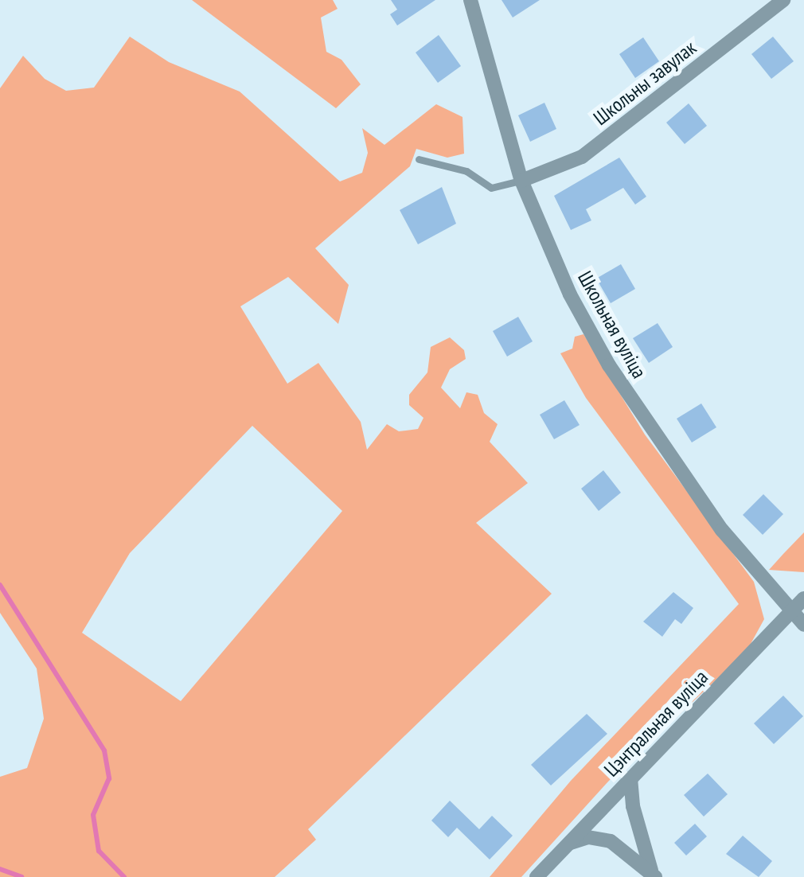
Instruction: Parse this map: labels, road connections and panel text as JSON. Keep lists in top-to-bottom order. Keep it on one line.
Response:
{"streets":{"street":["Школьны завулак","Школьная вуліца","Цэнтральная вуліца"]},"crossings":[["Школьны завулак","Школьная вуліца"],["Школьная вуліца","Цэнтральная вуліца"]]}
